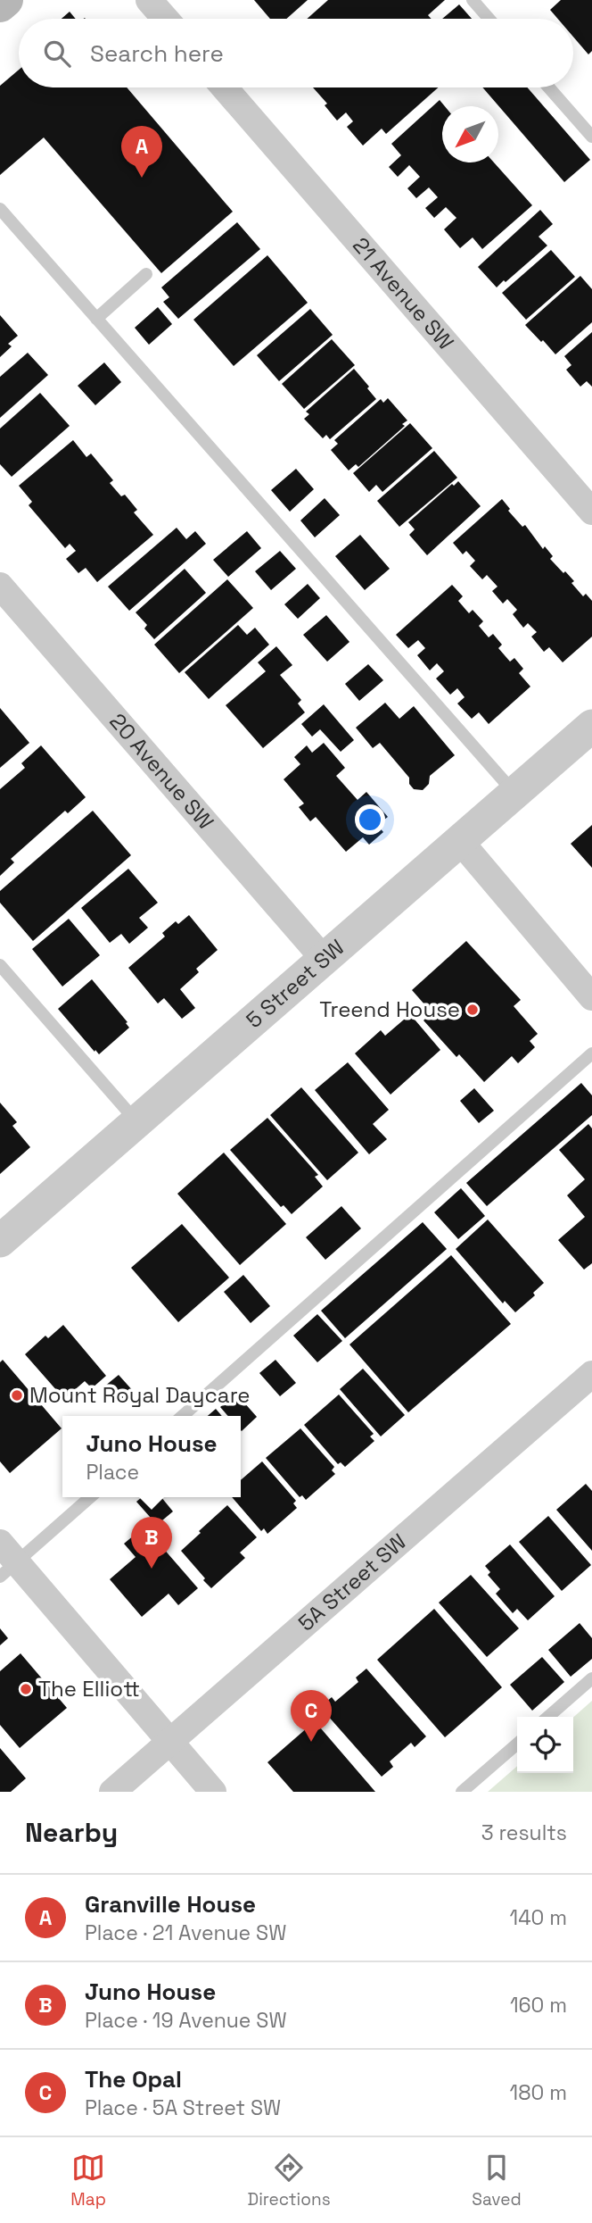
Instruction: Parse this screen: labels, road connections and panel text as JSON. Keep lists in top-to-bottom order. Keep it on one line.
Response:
{"streets":{"street":["21 Avenue SW","20 Avenue SW","5 Street SW","5A Street SW"]},"crossings":[["20 Avenue SW","5 Street SW"]],"places":["Treend House","Mount Royal Daycare","The Elliott"],"north":"bottom left","page":{"search":"Search here","pins":["A","B","C"],"popup":["Juno House","Place"],"heading":["Nearby","3 results"],"list":[{"mark":"A","name":"Granville House","note":"Place · 21 Avenue SW","value":"140 m"},{"mark":"B","name":"Juno House","note":"Place · 19 Avenue SW","value":"160 m"},{"mark":"C","name":"The Opal","note":"Place · 5A Street SW","value":"180 m"}],"nav":["Map","Directions","Saved"]}}
